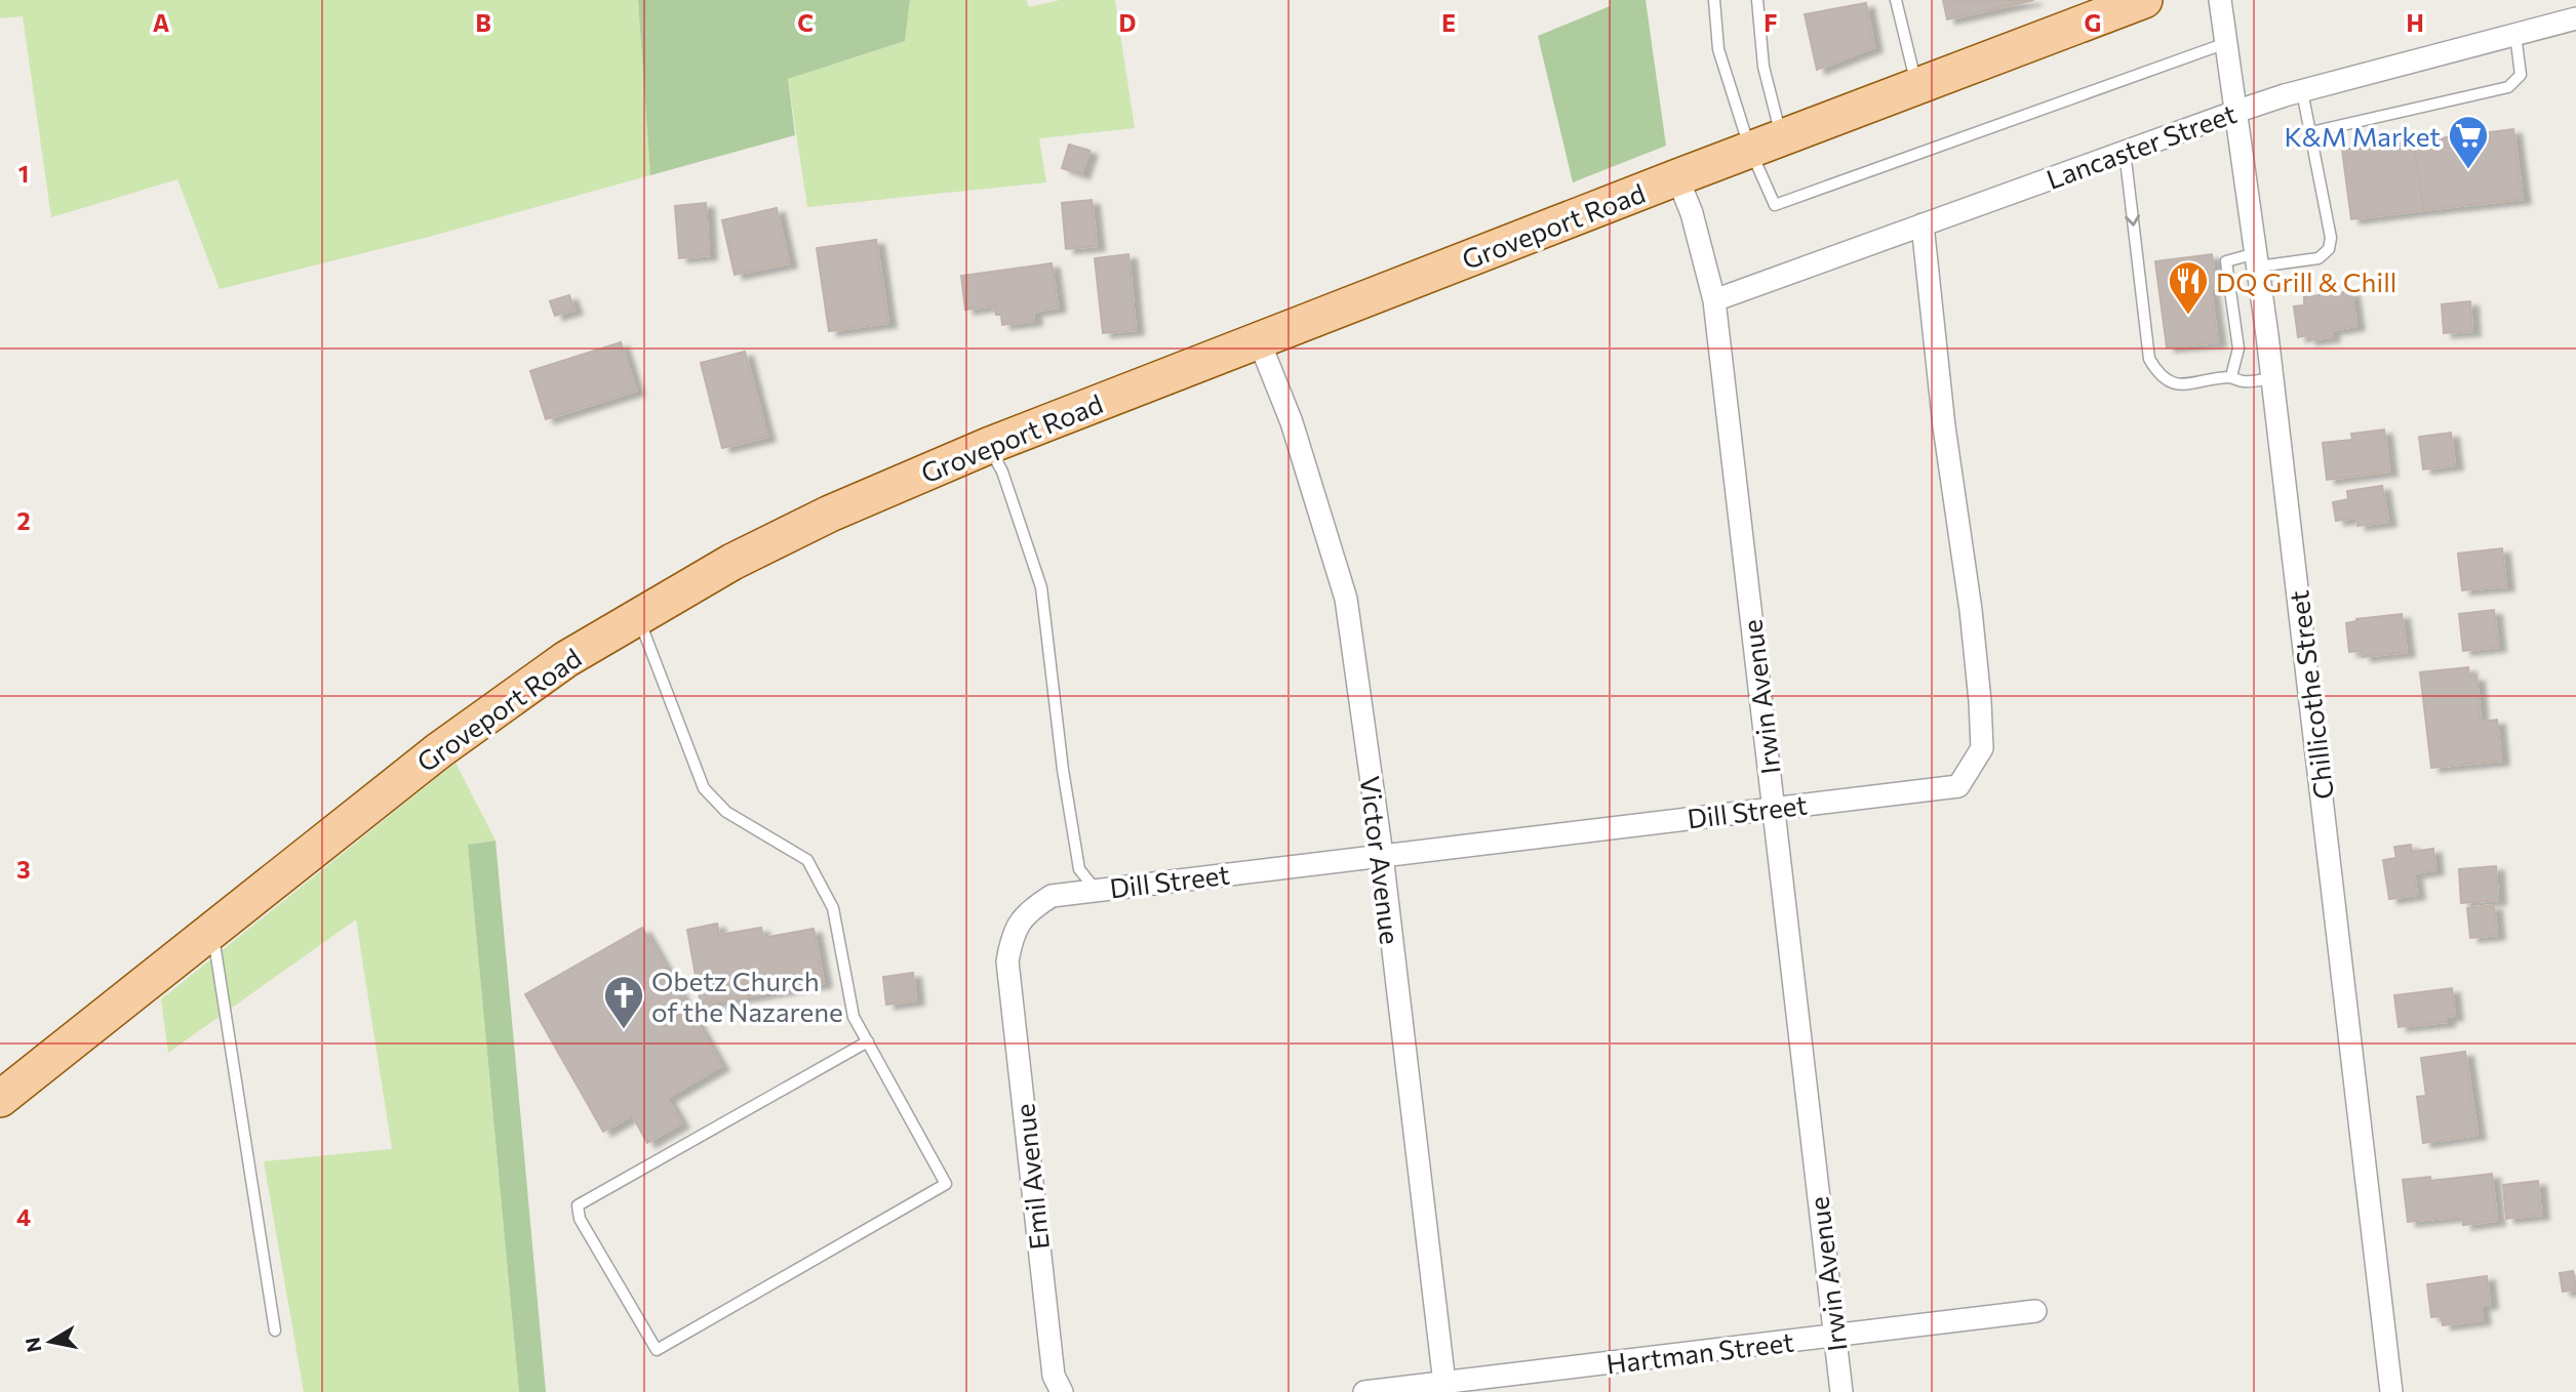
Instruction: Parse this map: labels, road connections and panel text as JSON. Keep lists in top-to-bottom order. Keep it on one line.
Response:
{"streets":{"main road":["Groveport Road"],"street":["Lancaster Street","Chillicothe Street","Irwin Avenue","Dill Street","Victor Avenue","Emil Avenue","Hartman Street"]},"crossings":[["Lancaster Street","Chillicothe Street"],["Lancaster Street","Irwin Avenue"],["Lancaster Street","Dill Street"],["Groveport Road","Irwin Avenue"],["Groveport Road","Victor Avenue"],["Irwin Avenue","Dill Street"],["Irwin Avenue","Hartman Street"],["Dill Street","Victor Avenue"],["Dill Street","Emil Avenue"],["Victor Avenue","Hartman Street"]],"places":{"supermarket":["K&M Market"],"restaurant":["DQ Grill & Chill"],"church":["Obetz Church of the Nazarene"]},"north":"left","grid":{"columns":["A","B","C","D","E","F","G","H"],"rows":["1","2","3","4"]}}
